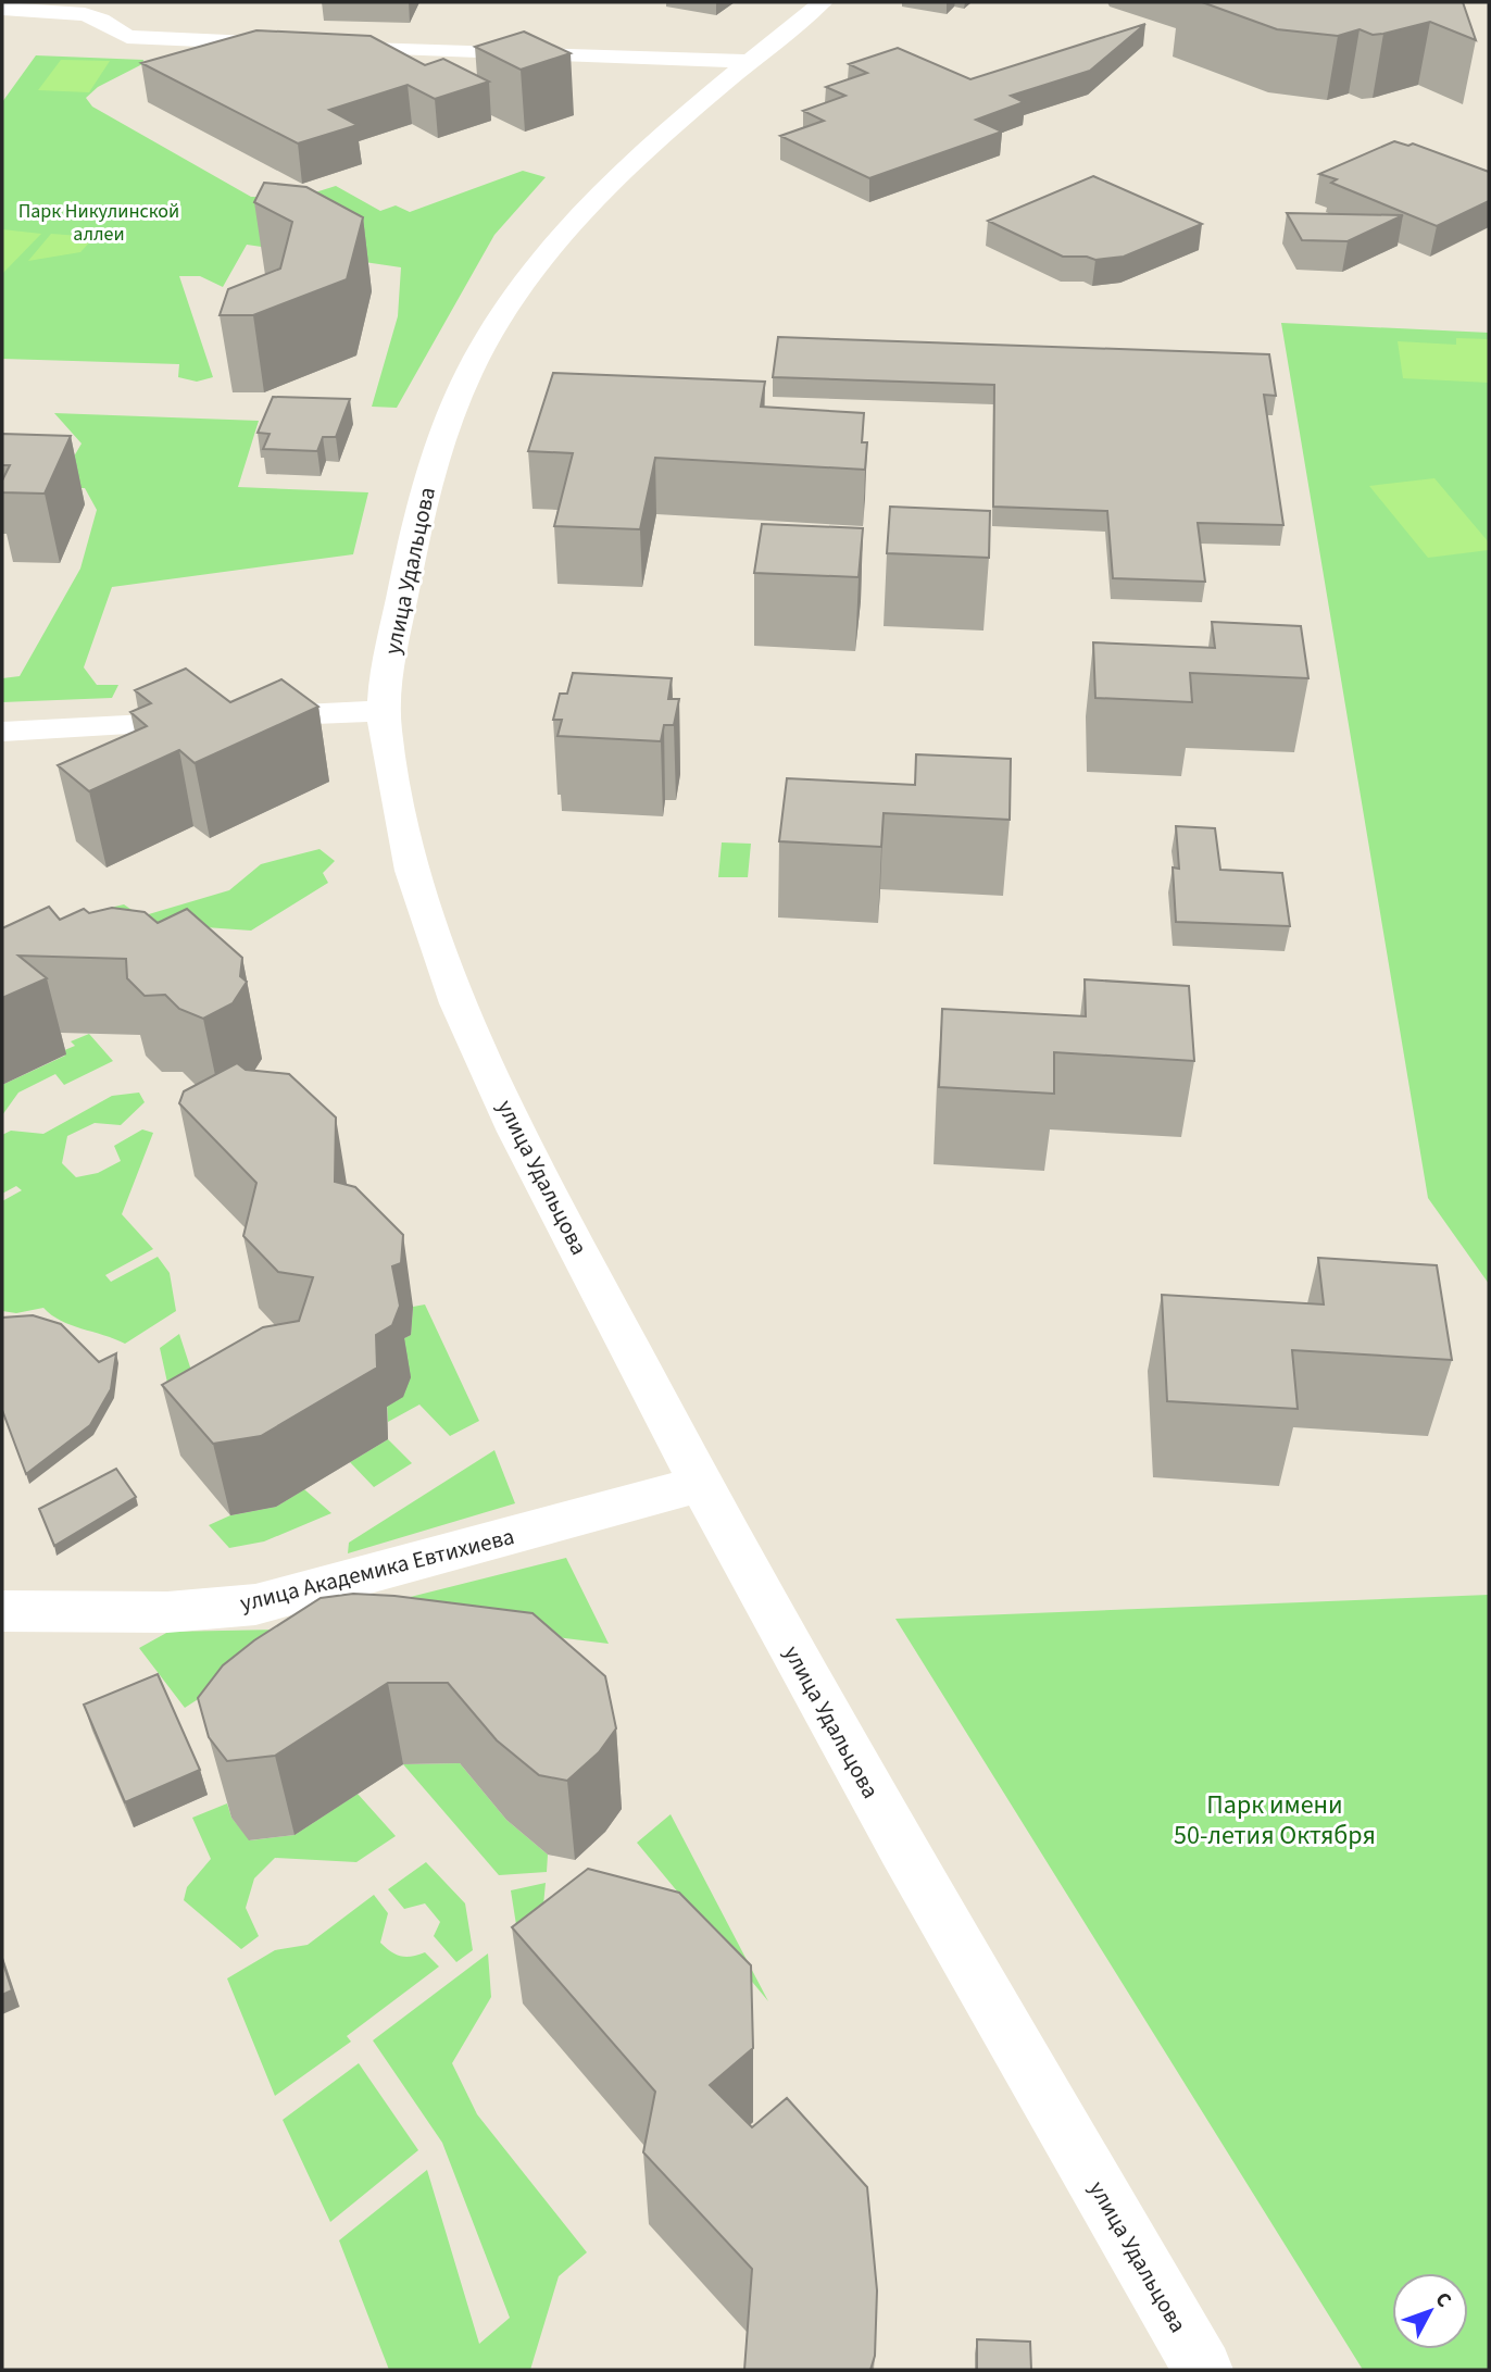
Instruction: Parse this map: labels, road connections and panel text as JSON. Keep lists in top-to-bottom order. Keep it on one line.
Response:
{"streets":{"street":["улица Удальцова","улица Академика Евтихиева"]},"crossings":[["улица Удальцова","улица Академика Евтихиева"]],"parks":["Парк Никулинской аллеи","Парк имени 50-летия Октября"],"north":"top right"}
